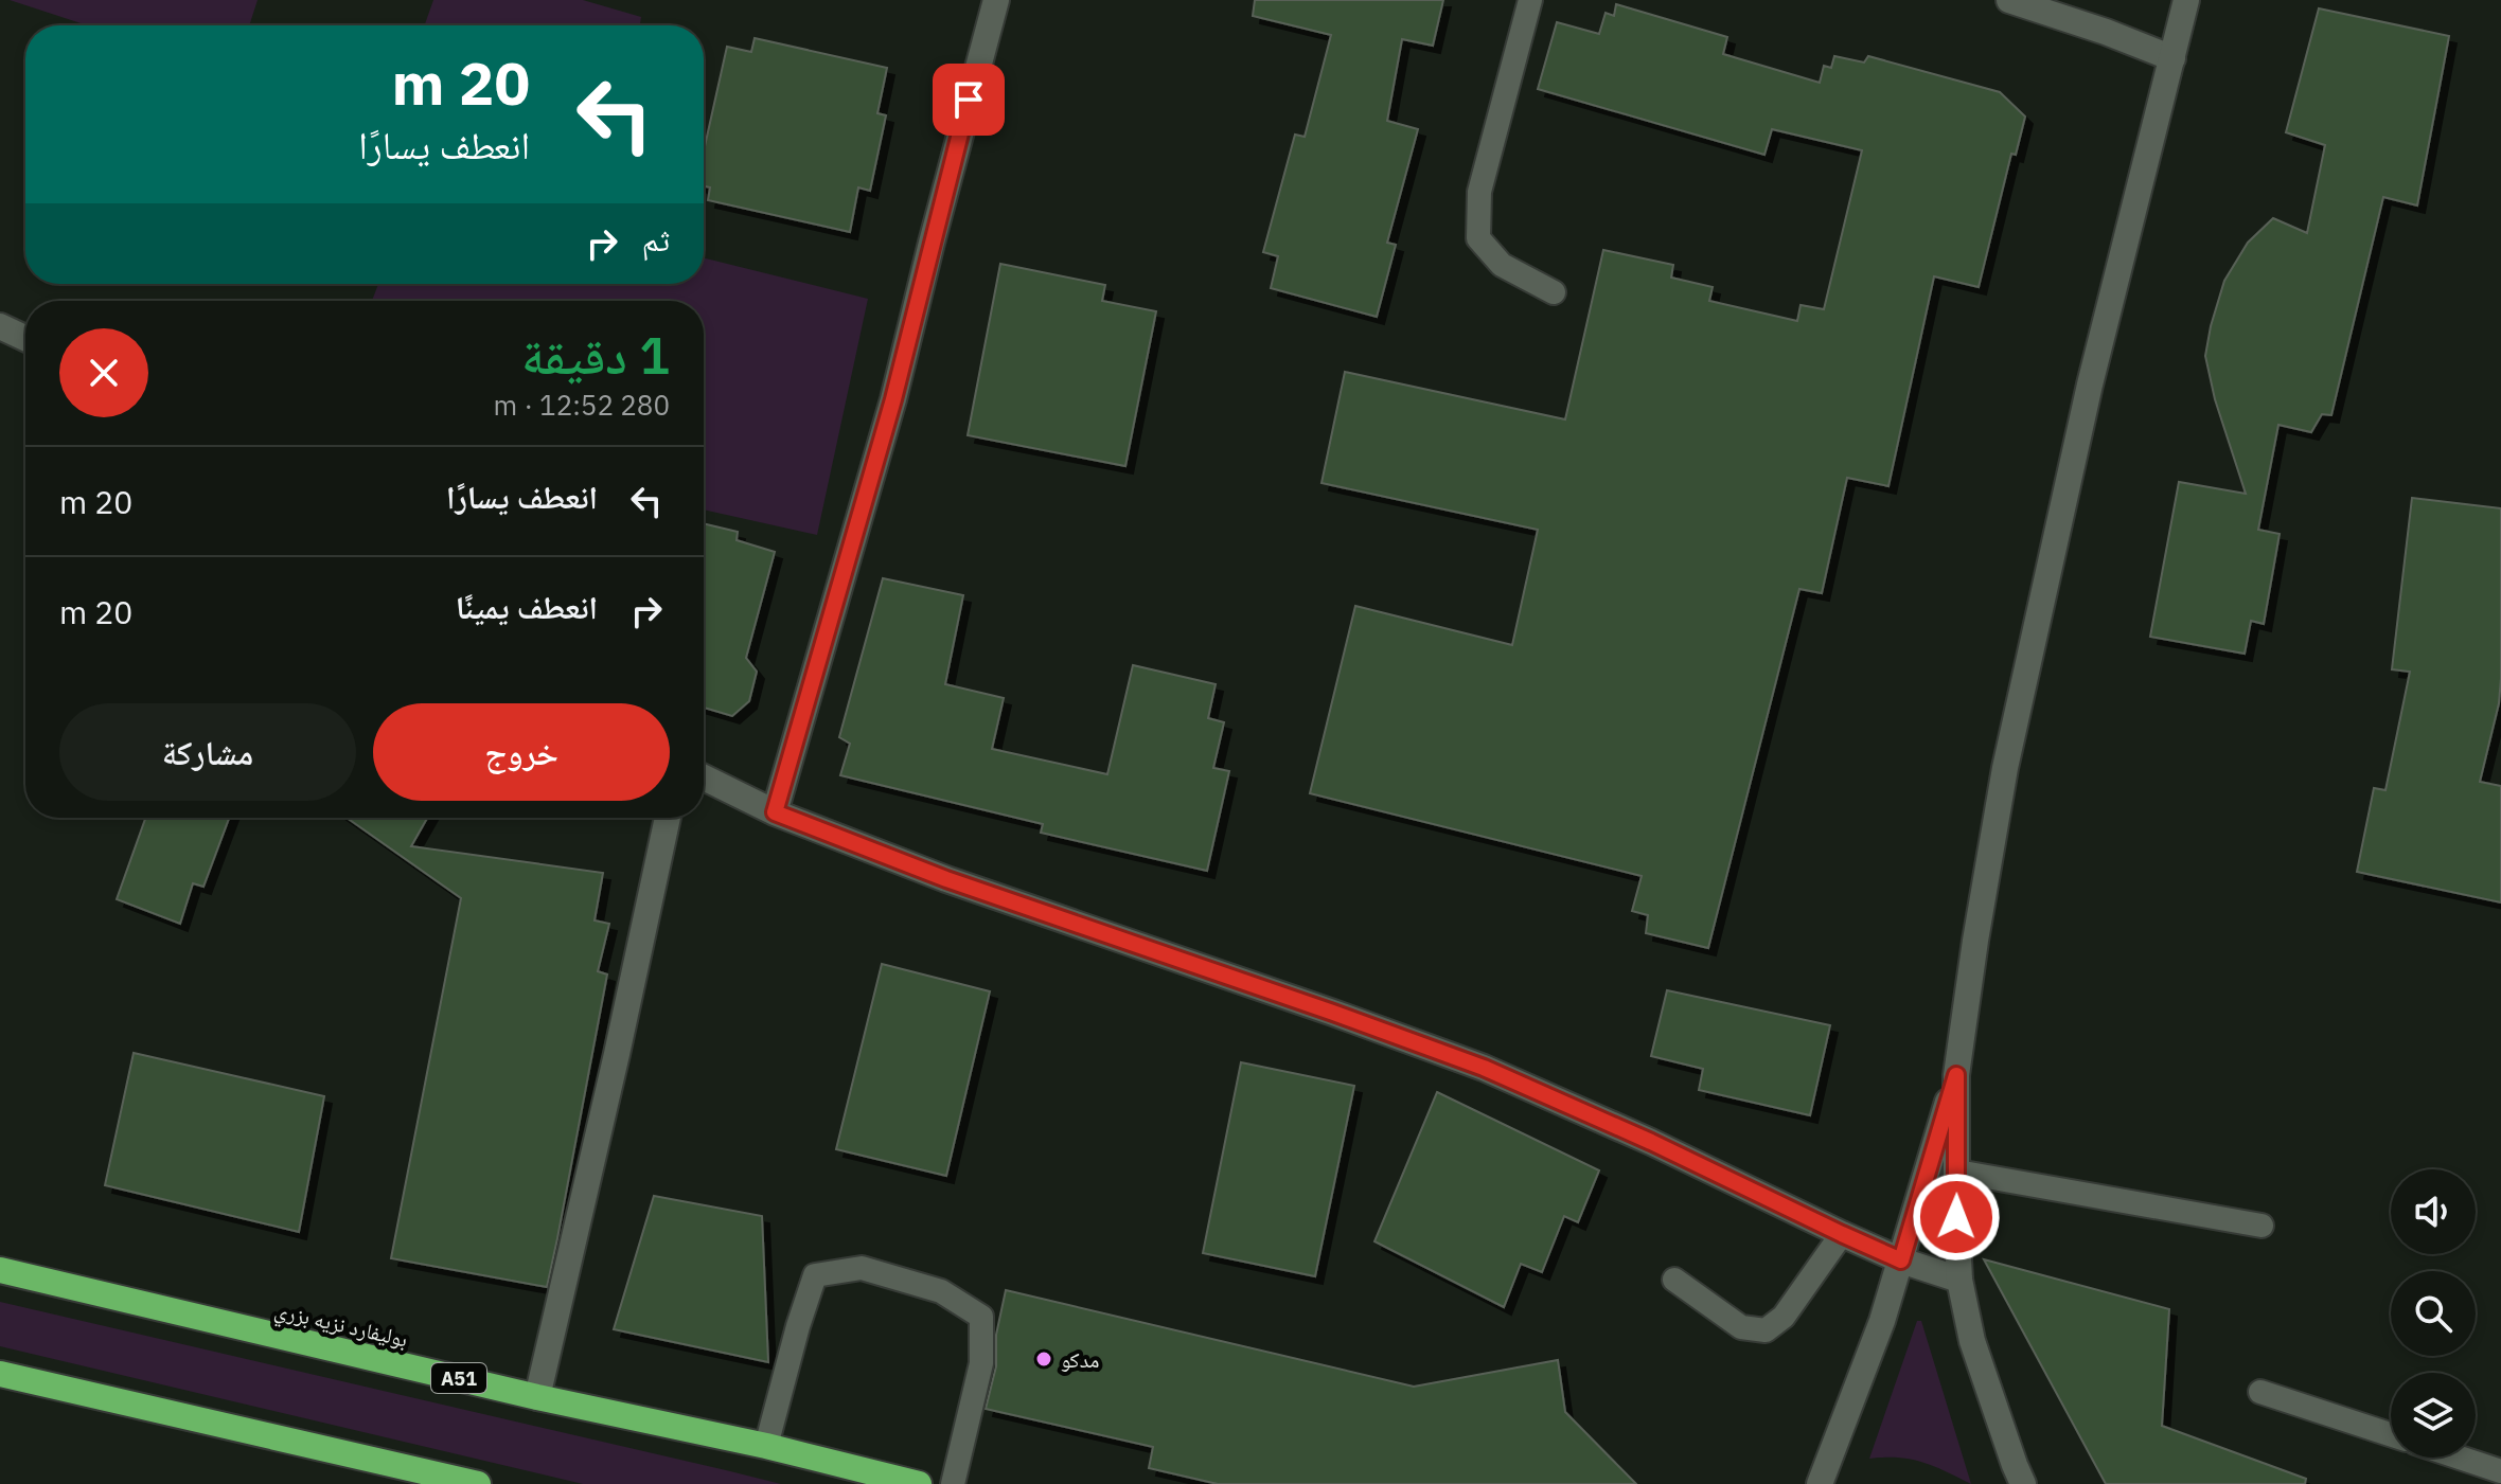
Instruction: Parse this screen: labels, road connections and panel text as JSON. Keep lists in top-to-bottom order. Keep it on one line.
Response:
{"streets":{"highway":["بوليفارد نزيه بزري","A51"]},"places":["مدكو"],"page":{"turn":["20 m","انعطف يسارًا"],"then":"ثم","heading":["1 دقيقة","280 m · 12:52"],"list":[{"name":"انعطف يسارًا","value":"20 m"},{"name":"انعطف يمينًا","value":"20 m"}],"buttons":["خروج","مشاركة"]}}
